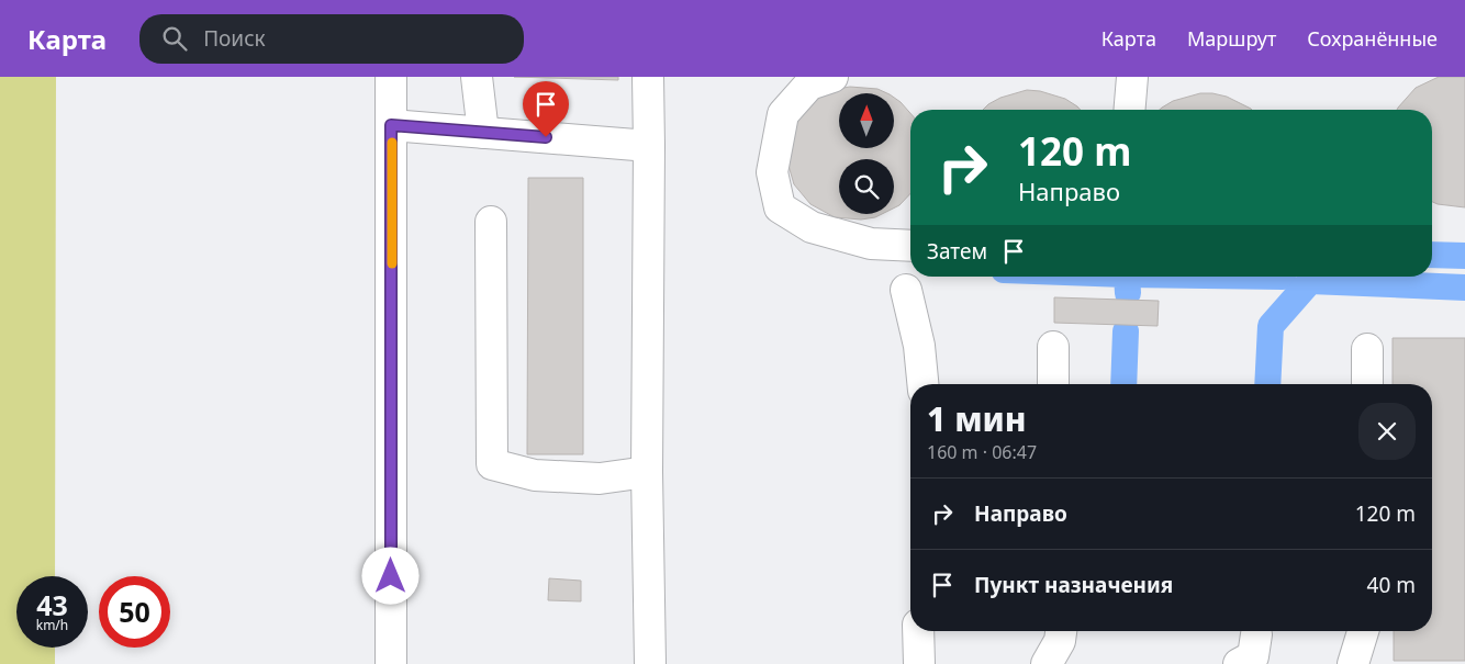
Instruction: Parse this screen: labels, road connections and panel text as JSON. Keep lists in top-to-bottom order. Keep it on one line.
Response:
{"north":"top","page":{"header":"Карта","search":"Поиск","nav":["Карта","Маршрут","Сохранённые"],"turn":["120 m","Направо"],"then":"Затем","heading":["1 мин","160 m · 06:47"],"list":[{"name":"Направо","value":"120 m"},{"name":"Пункт назначения","value":"40 m"}],"speed":"43 km/h","limit":"50"}}
